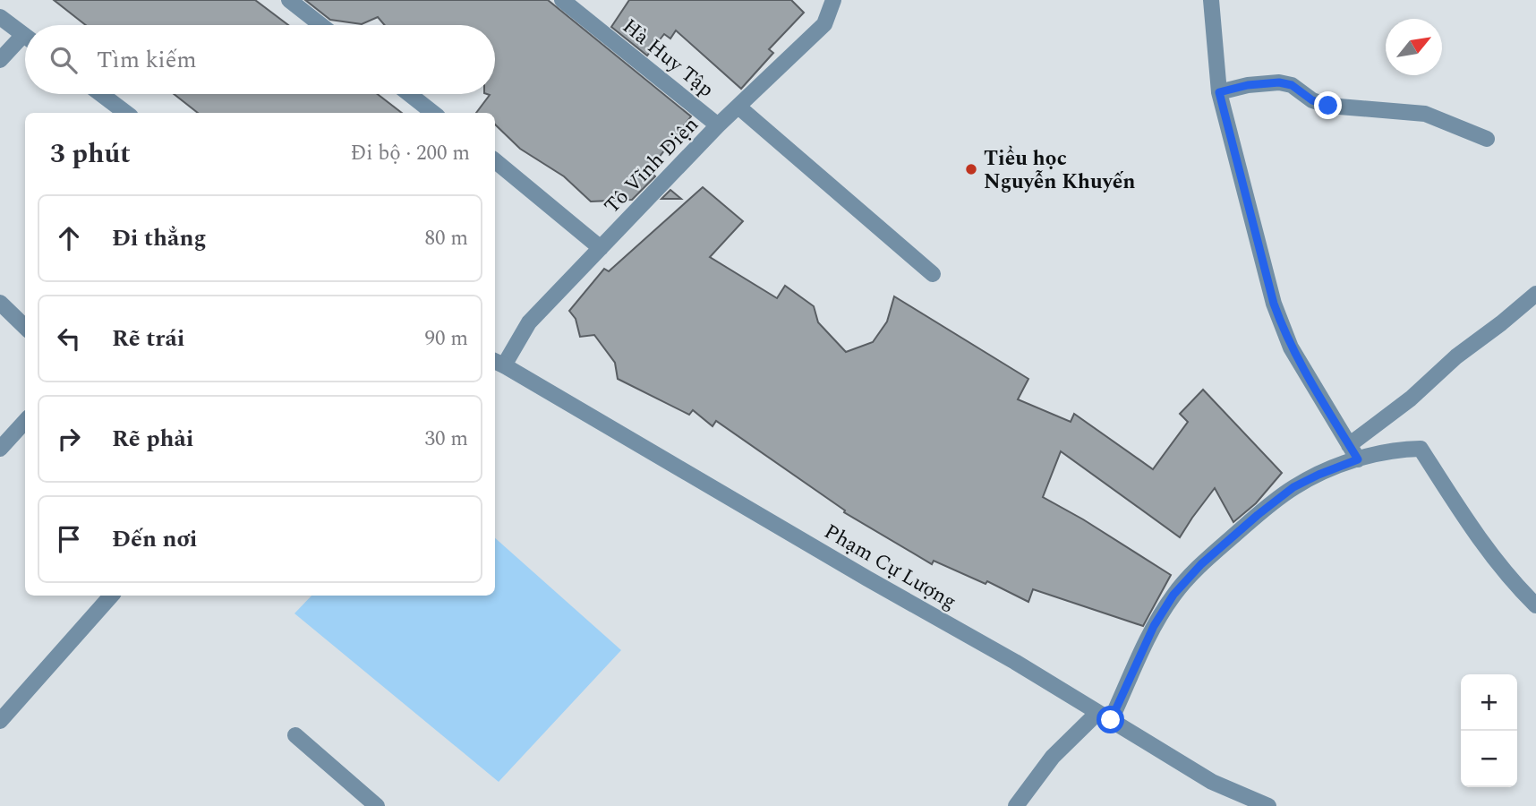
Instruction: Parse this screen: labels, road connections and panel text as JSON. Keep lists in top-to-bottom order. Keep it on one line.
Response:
{"streets":{"street":["Hà Huy Tập","Tô Vĩnh Diện","Phạm Cự Lượng"]},"crossings":[["Hà Huy Tập","Tô Vĩnh Diện"],["Tô Vĩnh Diện","Phạm Cự Lượng"]],"places":["Tiểu học Nguyễn Khuyến"],"north":"top right","page":{"search":"Tìm kiếm","heading":["3 phút","Đi bộ · 200 m"],"list":[["Đi thẳng","80 m"],["Rẽ trái","90 m"],["Rẽ phải","30 m"],"Đến nơi"],"map_buttons":["+","−"]}}
